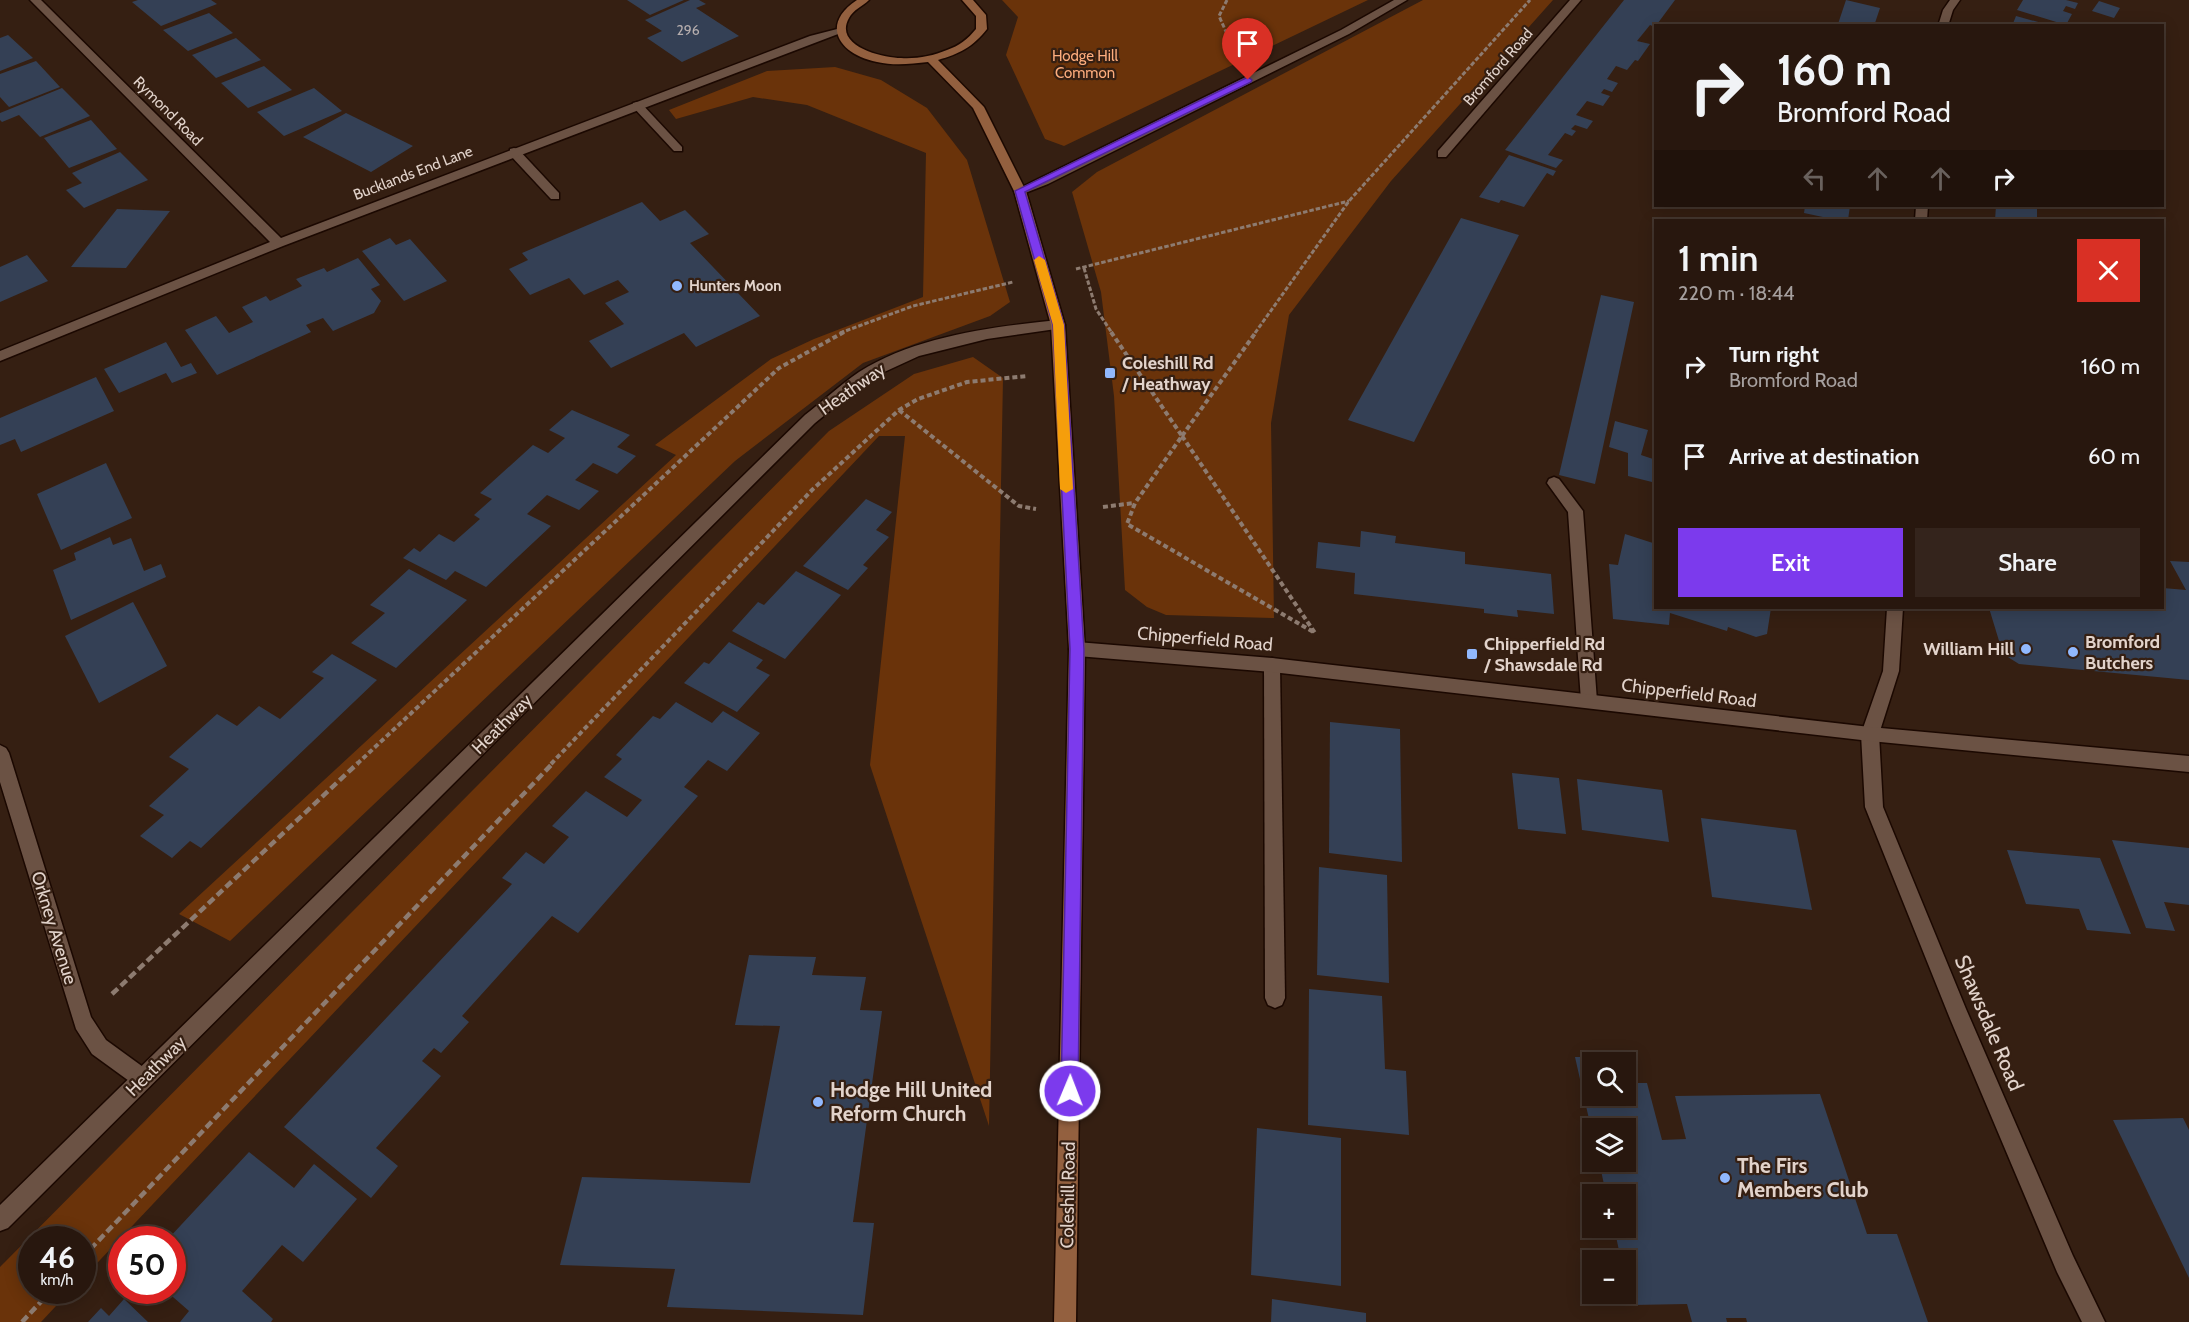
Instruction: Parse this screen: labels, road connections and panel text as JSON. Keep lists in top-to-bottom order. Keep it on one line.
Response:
{"streets":{"main road":["Coleshill Road"],"street":["Bromford Road","Rymond Road","Bucklands End Lane","Heathway","Chipperfield Road","Orkney Avenue","Shawsdale Road"]},"crossings":[["Rymond Road","Bucklands End Lane"],["Heathway","Orkney Avenue"],["Heathway","Coleshill Road"],["Chipperfield Road","Shawsdale Road"],["Chipperfield Road","Coleshill Road"]],"parks":["Hodge Hill Common"],"places":{"other":["Hunters Moon","William Hill","Bromford Butchers","Hodge Hill United Reform Church","The Firs Members Club"],"transit":["Coleshill Rd / Heathway","Chipperfield Rd / Shawsdale Rd"]},"house_numbers":["296"],"page":{"turn":["160 m","Bromford Road"],"heading":["1 min","220 m · 18:44"],"list":[{"name":"Turn right","note":"Bromford Road","value":"160 m"},{"name":"Arrive at destination","value":"60 m"}],"buttons":["Exit","Share"],"map_buttons":["+","−"],"speed":"46 km/h","limit":"50"}}
